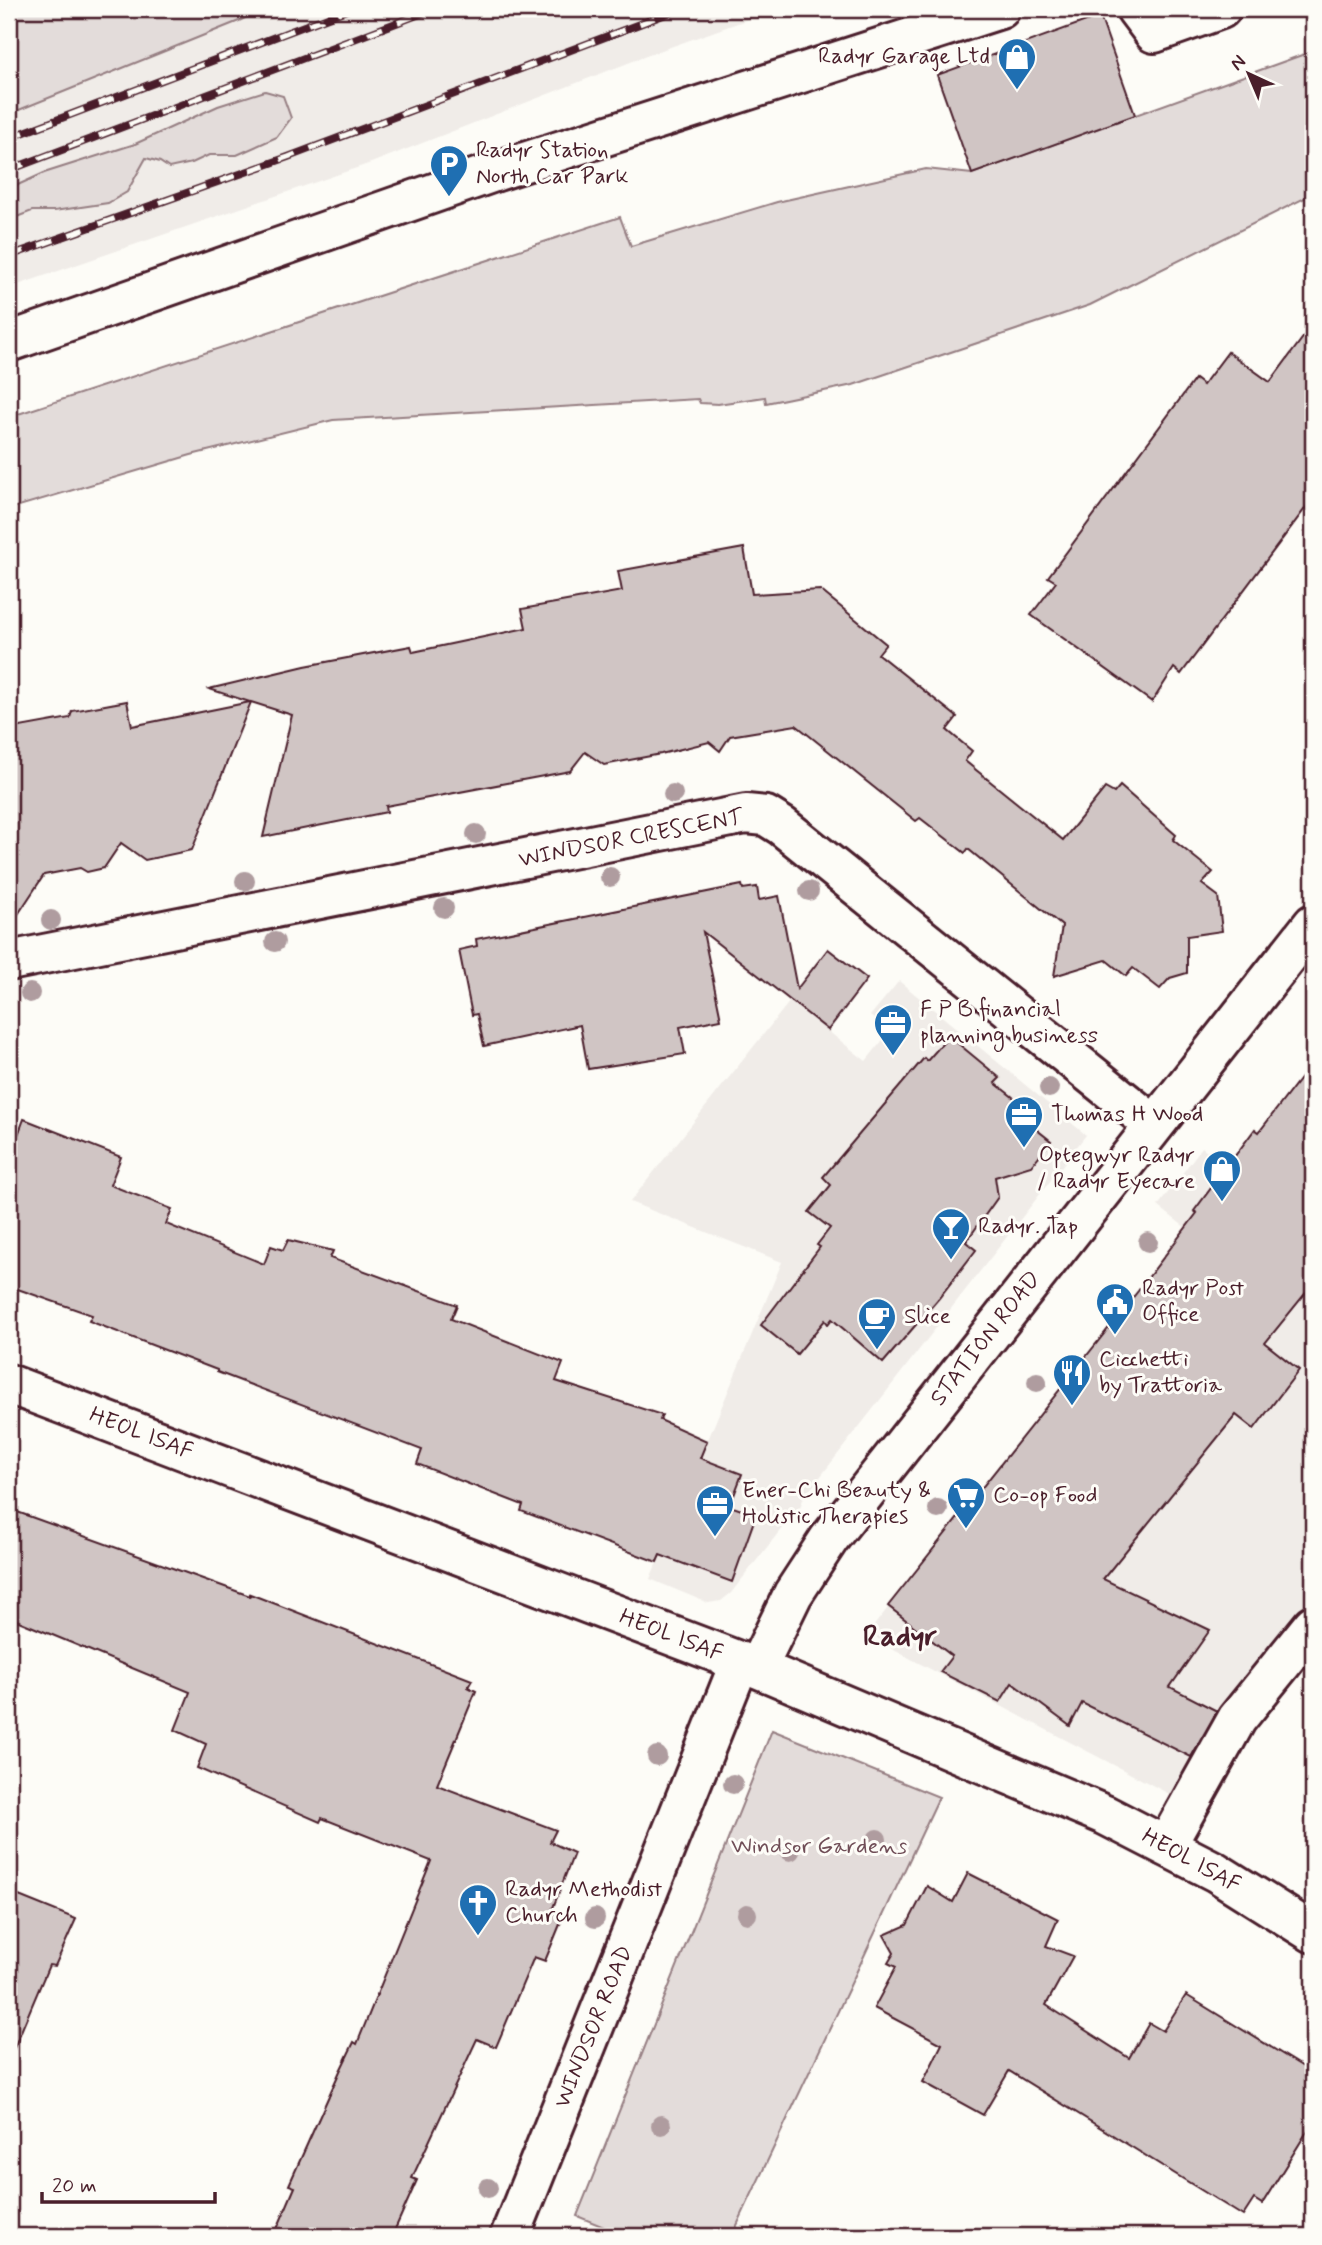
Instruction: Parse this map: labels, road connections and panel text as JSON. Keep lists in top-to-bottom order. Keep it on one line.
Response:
{"streets":{"street":["WINDSOR CRESCENT","STATION ROAD","HEOL ISAF","WINDSOR ROAD"]},"crossings":[["WINDSOR CRESCENT","STATION ROAD"],["STATION ROAD","HEOL ISAF"],["STATION ROAD","WINDSOR ROAD"],["HEOL ISAF","WINDSOR ROAD"]],"districts":["Radyr"],"parks":["Windsor Gardens"],"places":{"shop":["Radyr Garage Ltd","Optegwyr Radyr / Radyr Eyecare"],"parking":["Radyr Station North Car Park"],"office":["F P B financial planning business","Thomas H Wood","Ener-Chi Beauty & Holistic Therapies"],"bar":["Radyr. Tap"],"public building":["Radyr Post Office"],"cafe":["Slice"],"restaurant":["Cicchetti by Trattoria"],"supermarket":["Co-op Food"],"church":["Radyr Methodist Church"]},"scale_bar":"20 m","north":"top left"}
